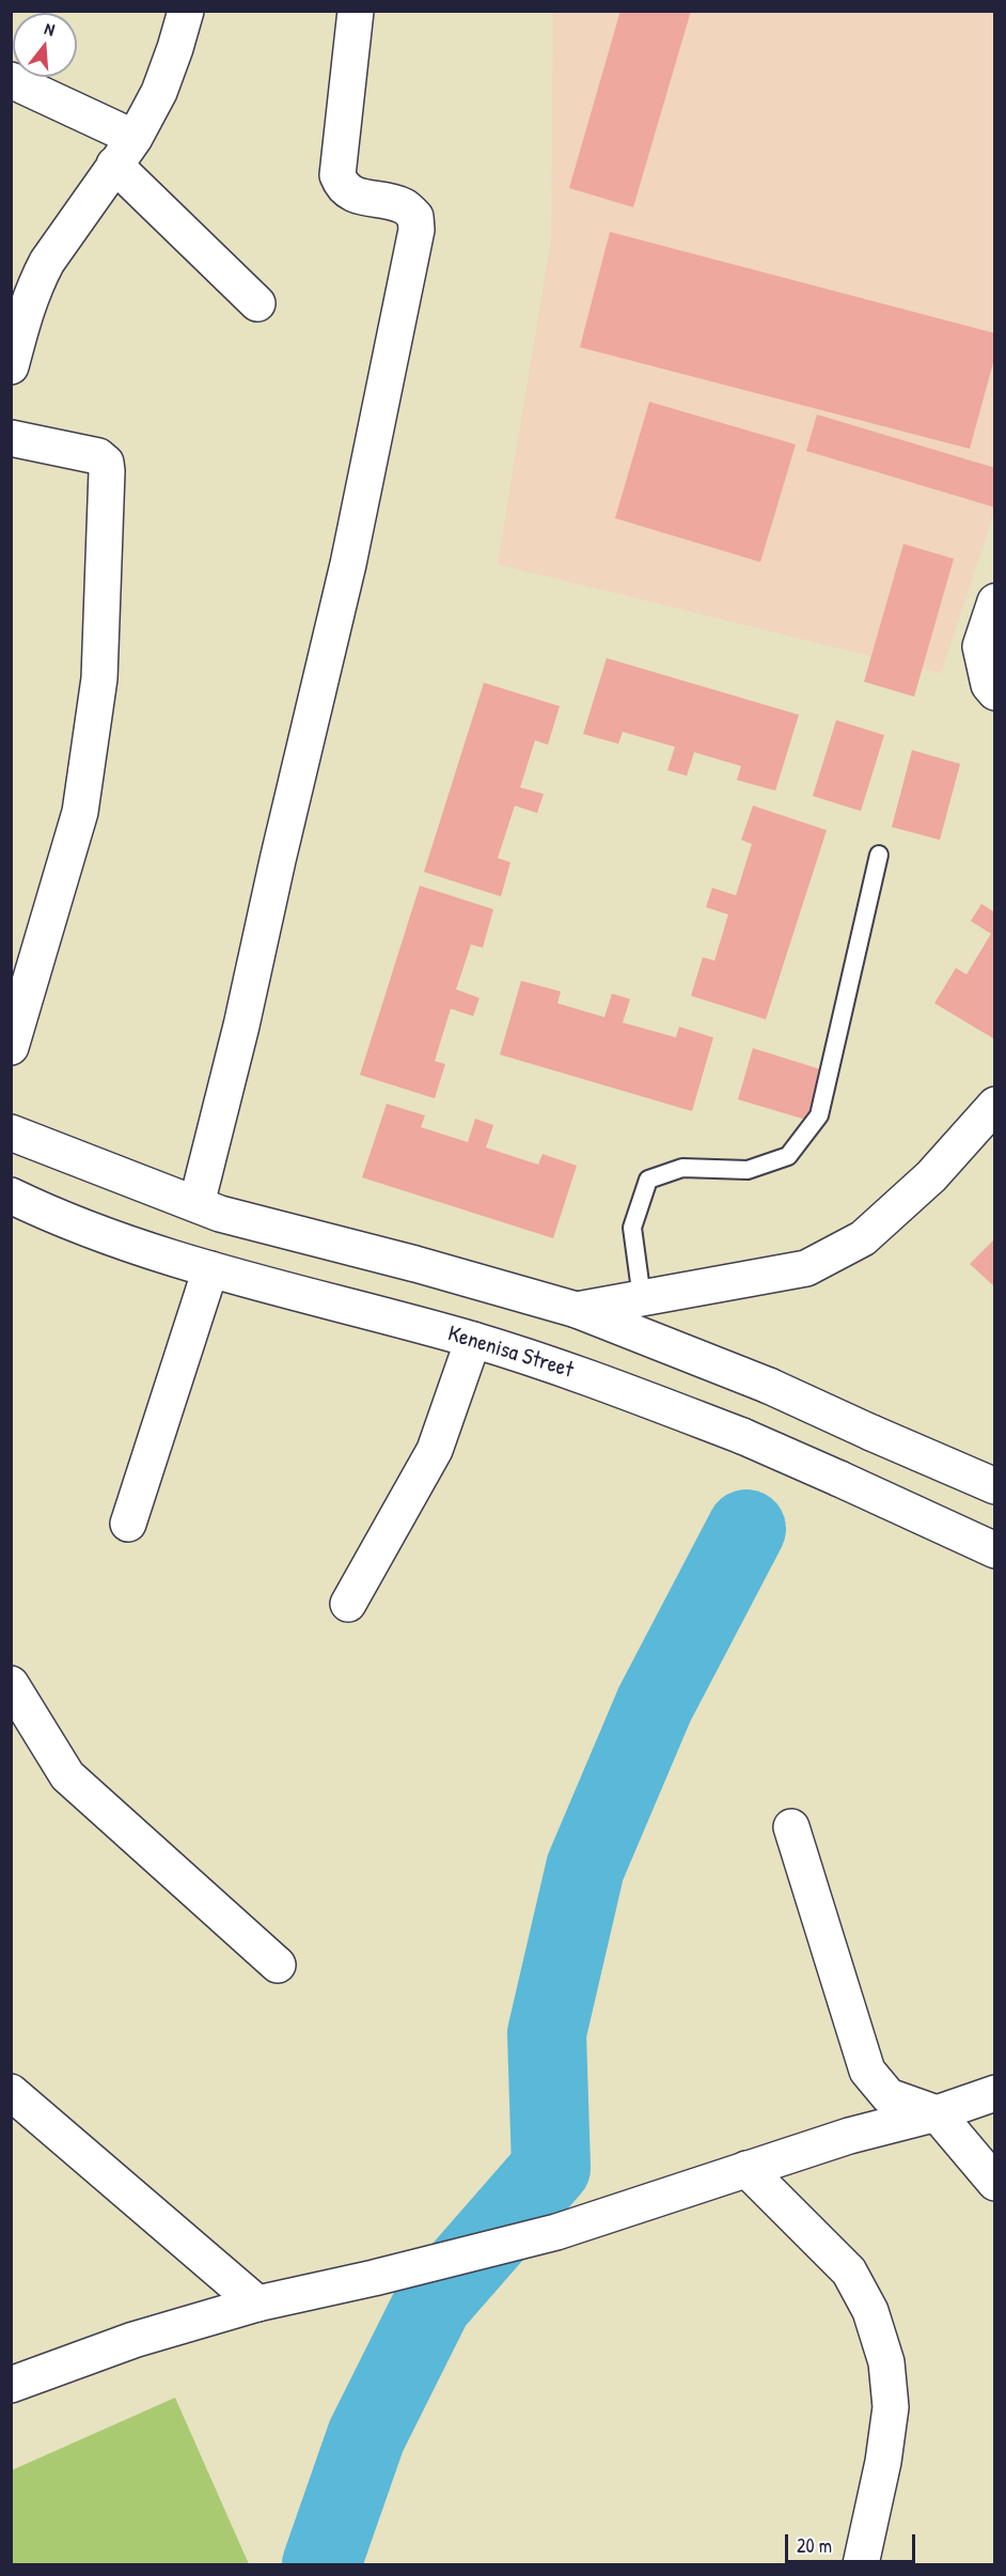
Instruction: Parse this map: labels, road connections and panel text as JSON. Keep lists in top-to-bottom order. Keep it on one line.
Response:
{"streets":{"street":["Kenenisa Street"]},"scale_bar":"20 m","north":"top"}
